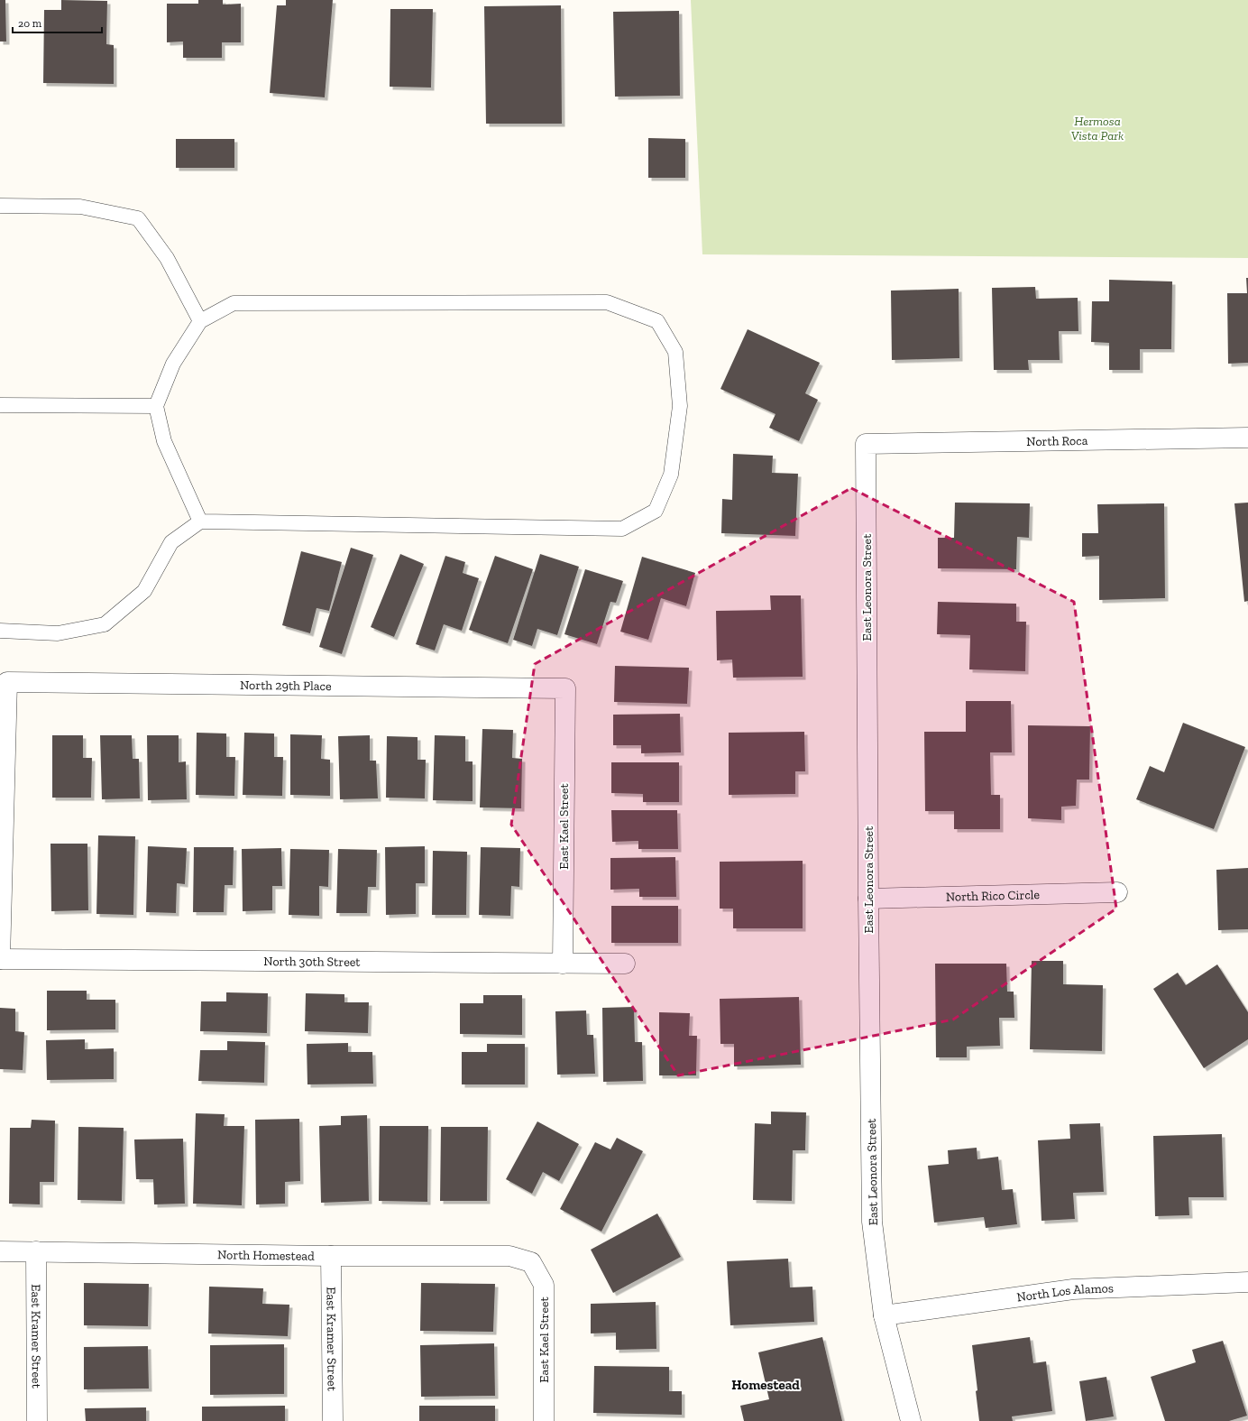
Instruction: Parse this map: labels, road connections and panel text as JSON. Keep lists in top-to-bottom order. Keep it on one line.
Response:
{"streets":{"street":["North Roca","East Leonora Street","North 29th Place","East Kael Street","North Rico Circle","North 30th Street","North Homestead","North Los Alamos","East Kramer Street"]},"crossings":[["North Roca","East Leonora Street"],["East Leonora Street","North Rico Circle"],["East Leonora Street","North Los Alamos"],["North 29th Place","East Kael Street"],["North 29th Place","North 30th Street"],["East Kael Street","North 30th Street"],["East Kael Street","North Homestead"],["North Homestead","East Kramer Street"]],"districts":["Homestead"],"parks":["Hermosa Vista Park"],"scale_bar":"20 m"}
